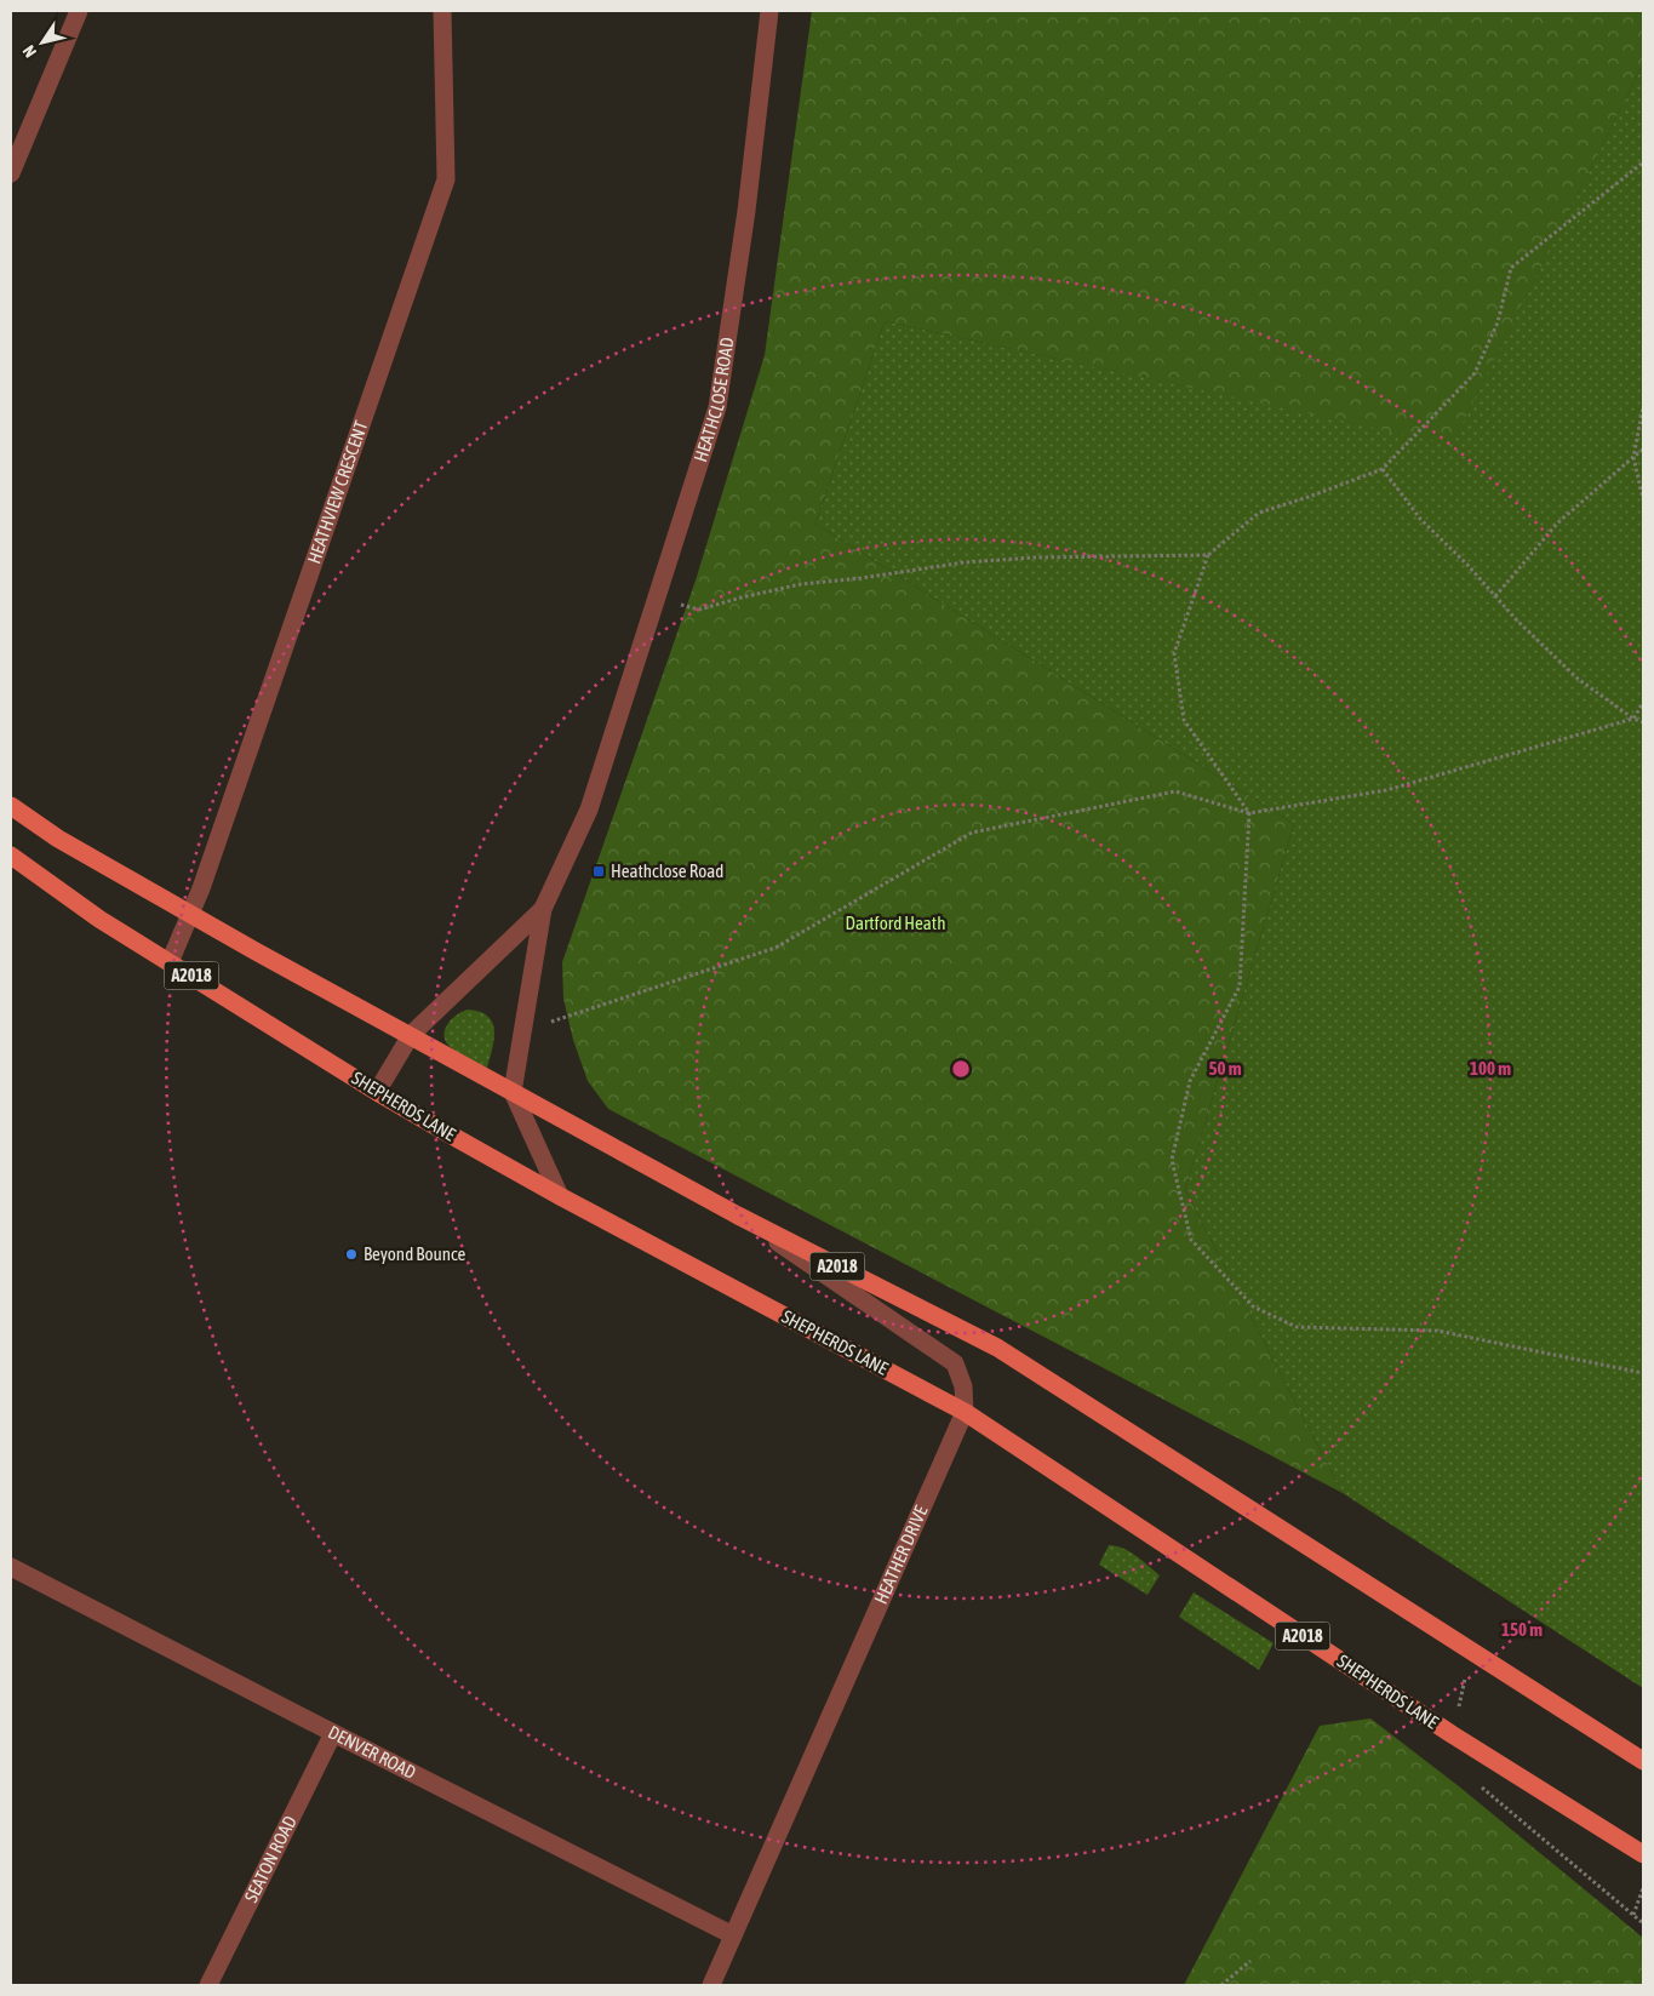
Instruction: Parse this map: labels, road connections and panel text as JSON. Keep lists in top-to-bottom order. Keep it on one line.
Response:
{"streets":{"main road":["A2018","SHEPHERDS LANE"],"street":["HEATHCLOSE ROAD","HEATHVIEW CRESCENT","HEATHER DRIVE","DENVER ROAD","SEATON ROAD"]},"crossings":[["HEATHCLOSE ROAD","A2018"],["HEATHCLOSE ROAD","SHEPHERDS LANE"],["HEATHVIEW CRESCENT","A2018"],["HEATHVIEW CRESCENT","SHEPHERDS LANE"],["A2018","HEATHER DRIVE"],["SHEPHERDS LANE","HEATHER DRIVE"],["HEATHER DRIVE","DENVER ROAD"],["DENVER ROAD","SEATON ROAD"]],"parks":["Dartford Heath"],"places":{"transit":["Heathclose Road"],"other":["Beyond Bounce"]},"north":"bottom left","rings":["50 m","100 m","150 m"]}
